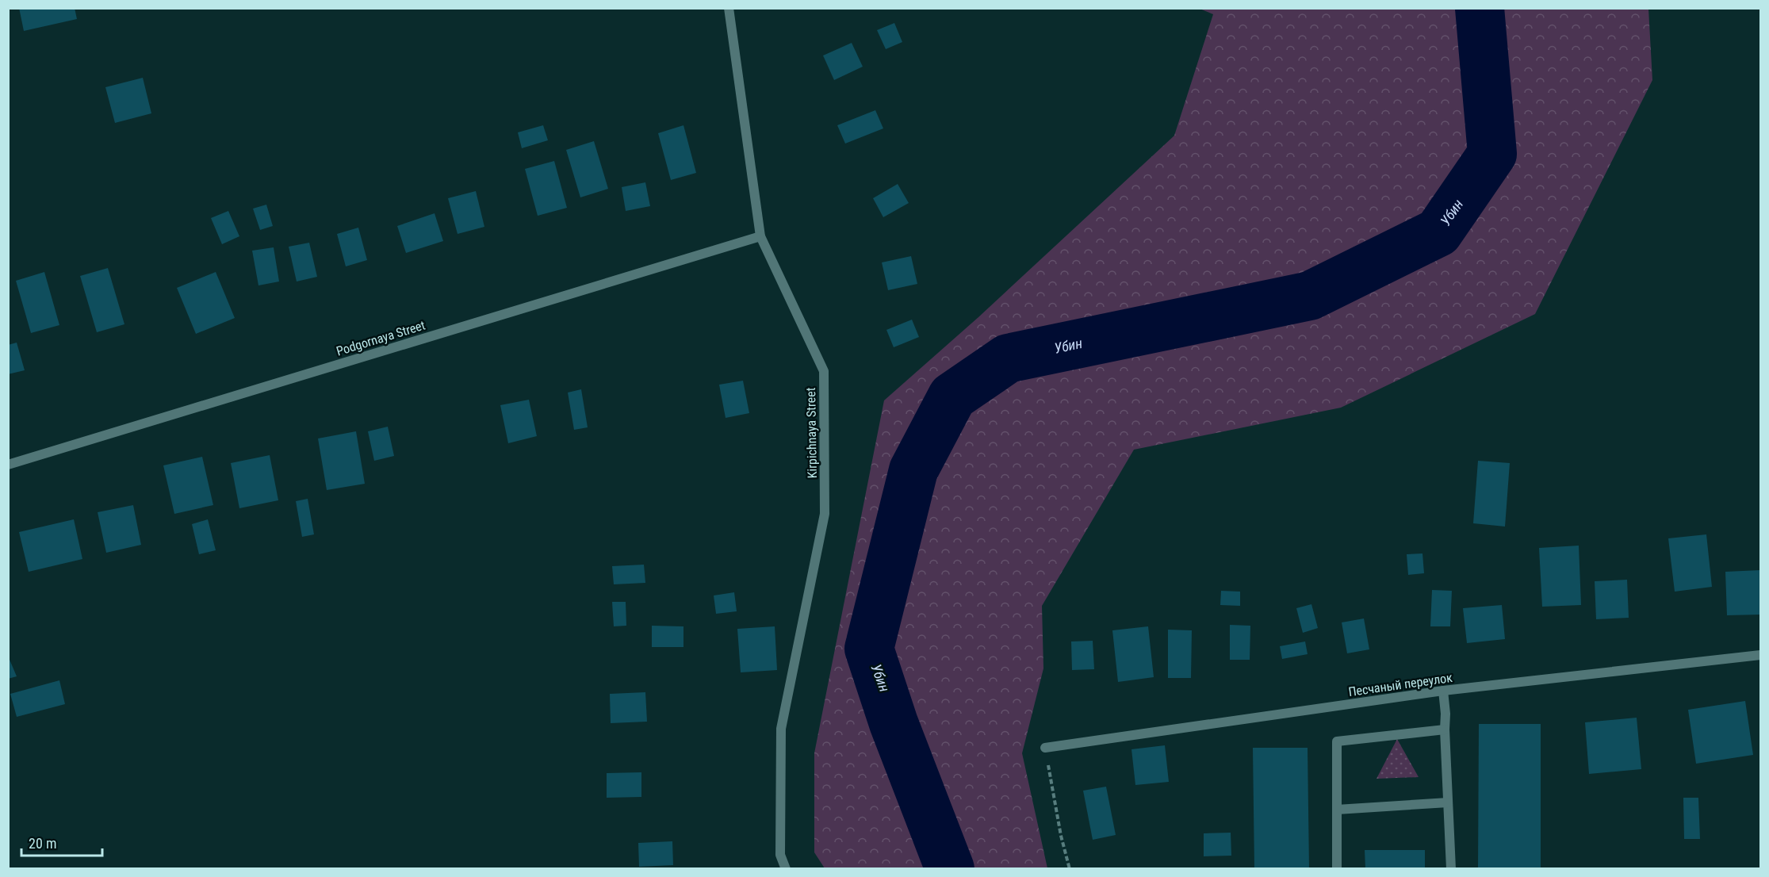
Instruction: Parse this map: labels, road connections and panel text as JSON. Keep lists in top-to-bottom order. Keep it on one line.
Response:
{"streets":{"street":["Podgornaya Street","Kirpichnaya Street","Песчаный переулок"]},"crossings":[["Podgornaya Street","Kirpichnaya Street"]],"water":["Убин"],"scale_bar":"20 m"}
